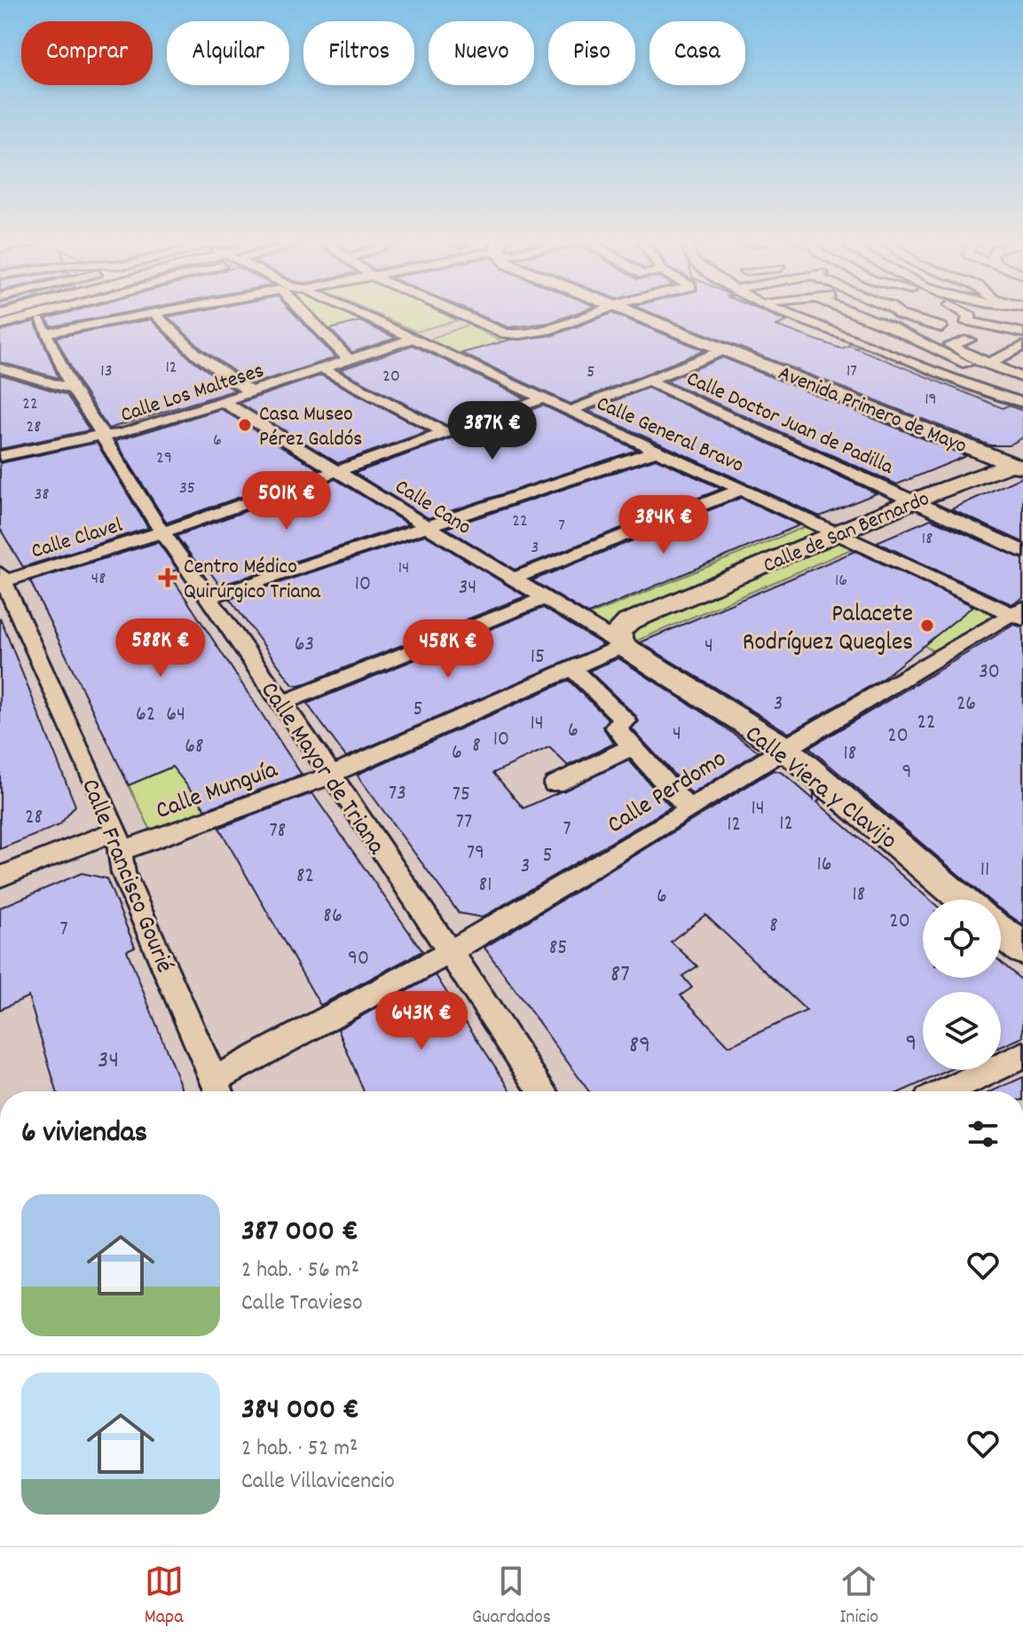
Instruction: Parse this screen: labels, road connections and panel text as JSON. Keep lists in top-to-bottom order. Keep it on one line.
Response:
{"streets":{"street":["Calle Los Malteses","Avenida Primero de Mayo","Calle Doctor Juan de Padilla","Calle General Bravo","Calle Cano","Calle de San Bernardo","Calle Clavel","Calle Mayor de Triana","Calle Viera y Clavijo","Calle Munguía","Calle Perdomo","Calle Francisco Gourié"]},"crossings":[["Calle Los Malteses","Calle General Bravo"],["Calle Los Malteses","Calle Cano"],["Calle Los Malteses","Calle Mayor de Triana"],["Avenida Primero de Mayo","Calle de San Bernardo"],["Calle Doctor Juan de Padilla","Calle de San Bernardo"],["Calle General Bravo","Calle de San Bernardo"],["Calle General Bravo","Calle Clavel"],["Calle General Bravo","Calle Perdomo"],["Calle Cano","Calle de San Bernardo"],["Calle Cano","Calle Clavel"],["Calle Cano","Calle Viera y Clavijo"],["Calle Cano","Calle Munguía"],["Calle de San Bernardo","Calle Viera y Clavijo"],["Calle de San Bernardo","Calle Munguía"],["Calle Clavel","Calle Mayor de Triana"],["Calle Clavel","Calle Francisco Gourié"],["Calle Mayor de Triana","Calle Munguía"],["Calle Mayor de Triana","Calle Perdomo"],["Calle Viera y Clavijo","Calle Munguía"],["Calle Viera y Clavijo","Calle Perdomo"],["Calle Munguía","Calle Francisco Gourié"],["Calle Perdomo","Calle Francisco Gourié"]],"places":{"other":["Casa Museo Pérez Galdós","Palacete Rodríguez Quegles"],"health":["Centro Médico Quirúrgico Triana"]},"house_numbers":["12","13","17","5","20","19","22","28","6","29","35","38","22","7","18","3","14","48","16","10","34","63","4","15","30","3","26","5","62","64","22","14","6","4","20","10","8","68","6","18","9","73","75","14","28","77","12","12","7","78","79","5","16","3","11","82","81","18","6","86","20","8","7","85","90","87","9","89","34"],"page":{"chip":["Comprar","Alquilar","Filtros","Nuevo","Piso","Casa"],"price":["387K €","501K €","384K €","588K €","458K €","643K €"],"heading":"6 viviendas","list":[{"name":"387 000 €","note":"2 hab. · 56 m² · Calle Travieso"},{"name":"384 000 €","note":"2 hab. · 52 m² · Calle Villavicencio"}],"tabs":["Mapa","Guardados","Inicio"]}}
